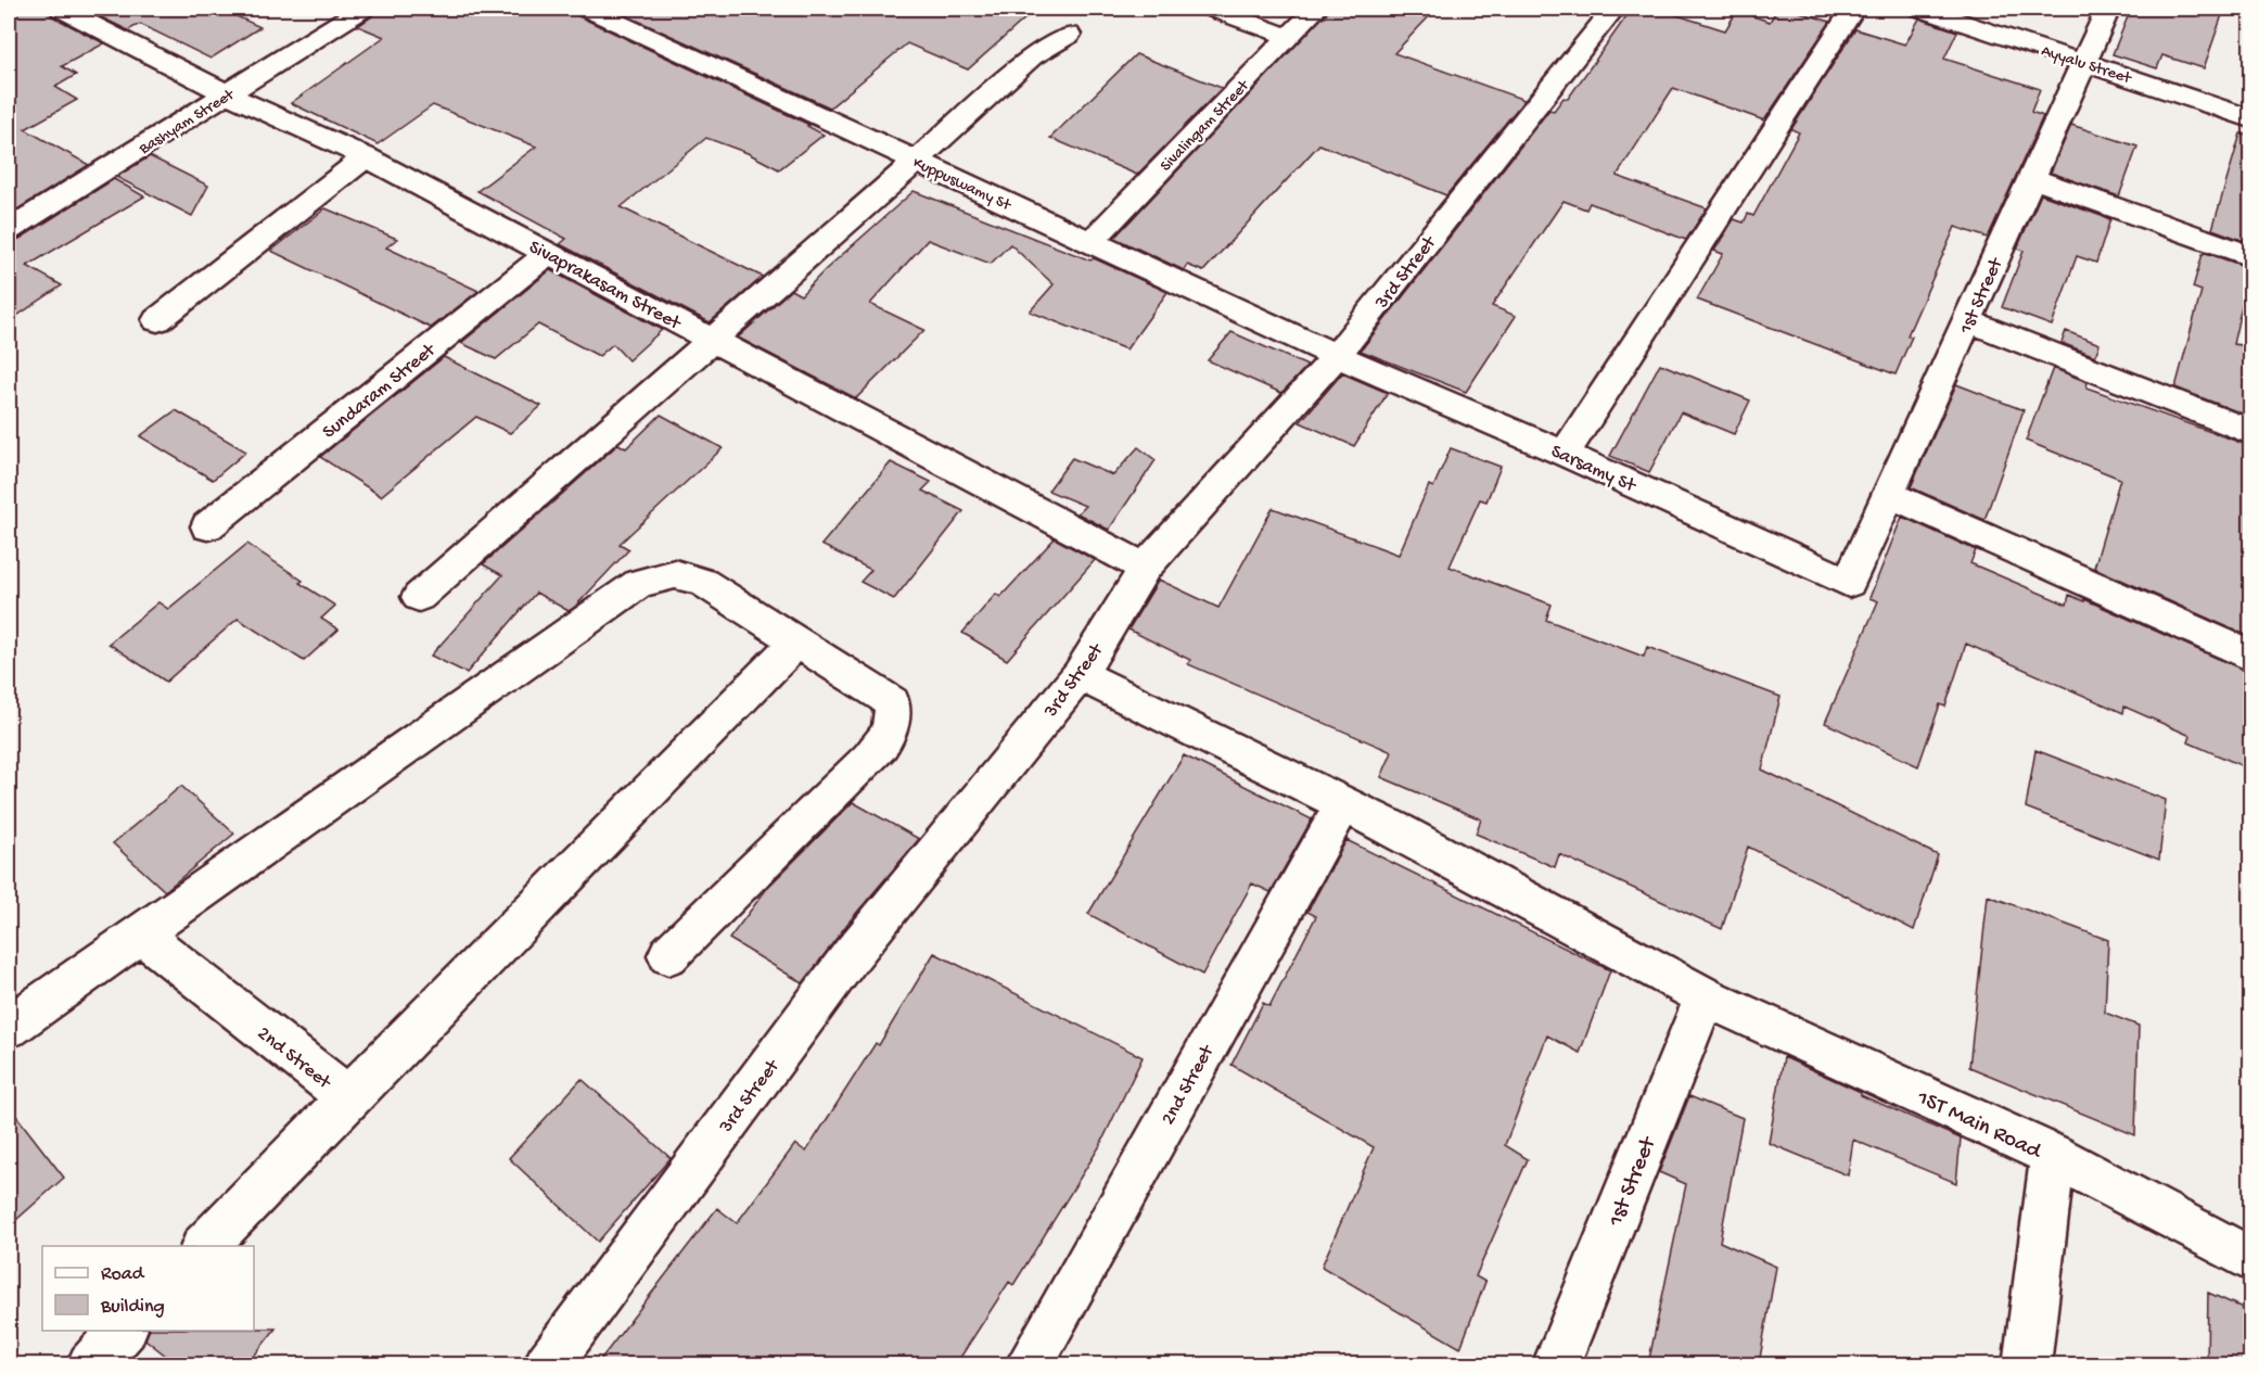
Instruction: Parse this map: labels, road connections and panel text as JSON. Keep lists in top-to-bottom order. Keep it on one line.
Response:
{"streets":{"street":["Ayyalu Street","Bashyam Street","Sivalingam Street","Kuppuswamy St","3rd Street","Sivaprakasam Street","1st Street","Sundaram Street","Sarsamy St","2nd Street","1ST Main Road"]},"crossings":[["Ayyalu Street","1st Street"],["Bashyam Street","Sivaprakasam Street"],["Sivalingam Street","Kuppuswamy St"],["Kuppuswamy St","3rd Street"],["Kuppuswamy St","Sarsamy St"],["3rd Street","Sivaprakasam Street"],["3rd Street","Sarsamy St"],["Sivaprakasam Street","Sundaram Street"],["1st Street","Sarsamy St"],["1st Street","1ST Main Road"]],"legend":["Road","Building"]}
